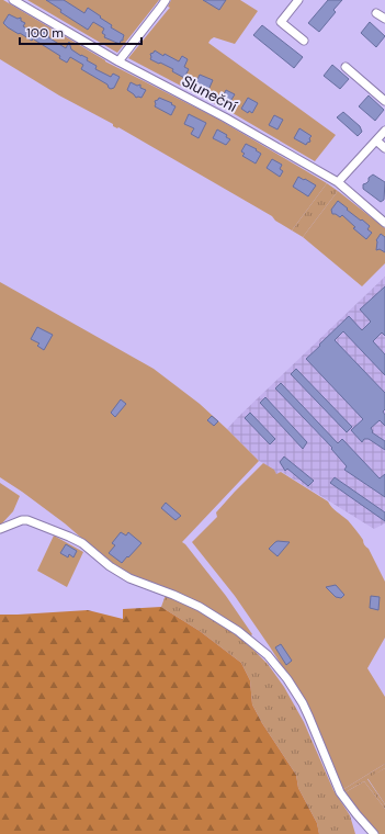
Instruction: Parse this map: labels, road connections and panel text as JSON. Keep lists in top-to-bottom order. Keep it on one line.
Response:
{"streets":{"street":["Sluneční"]},"scale_bar":"100 m"}
